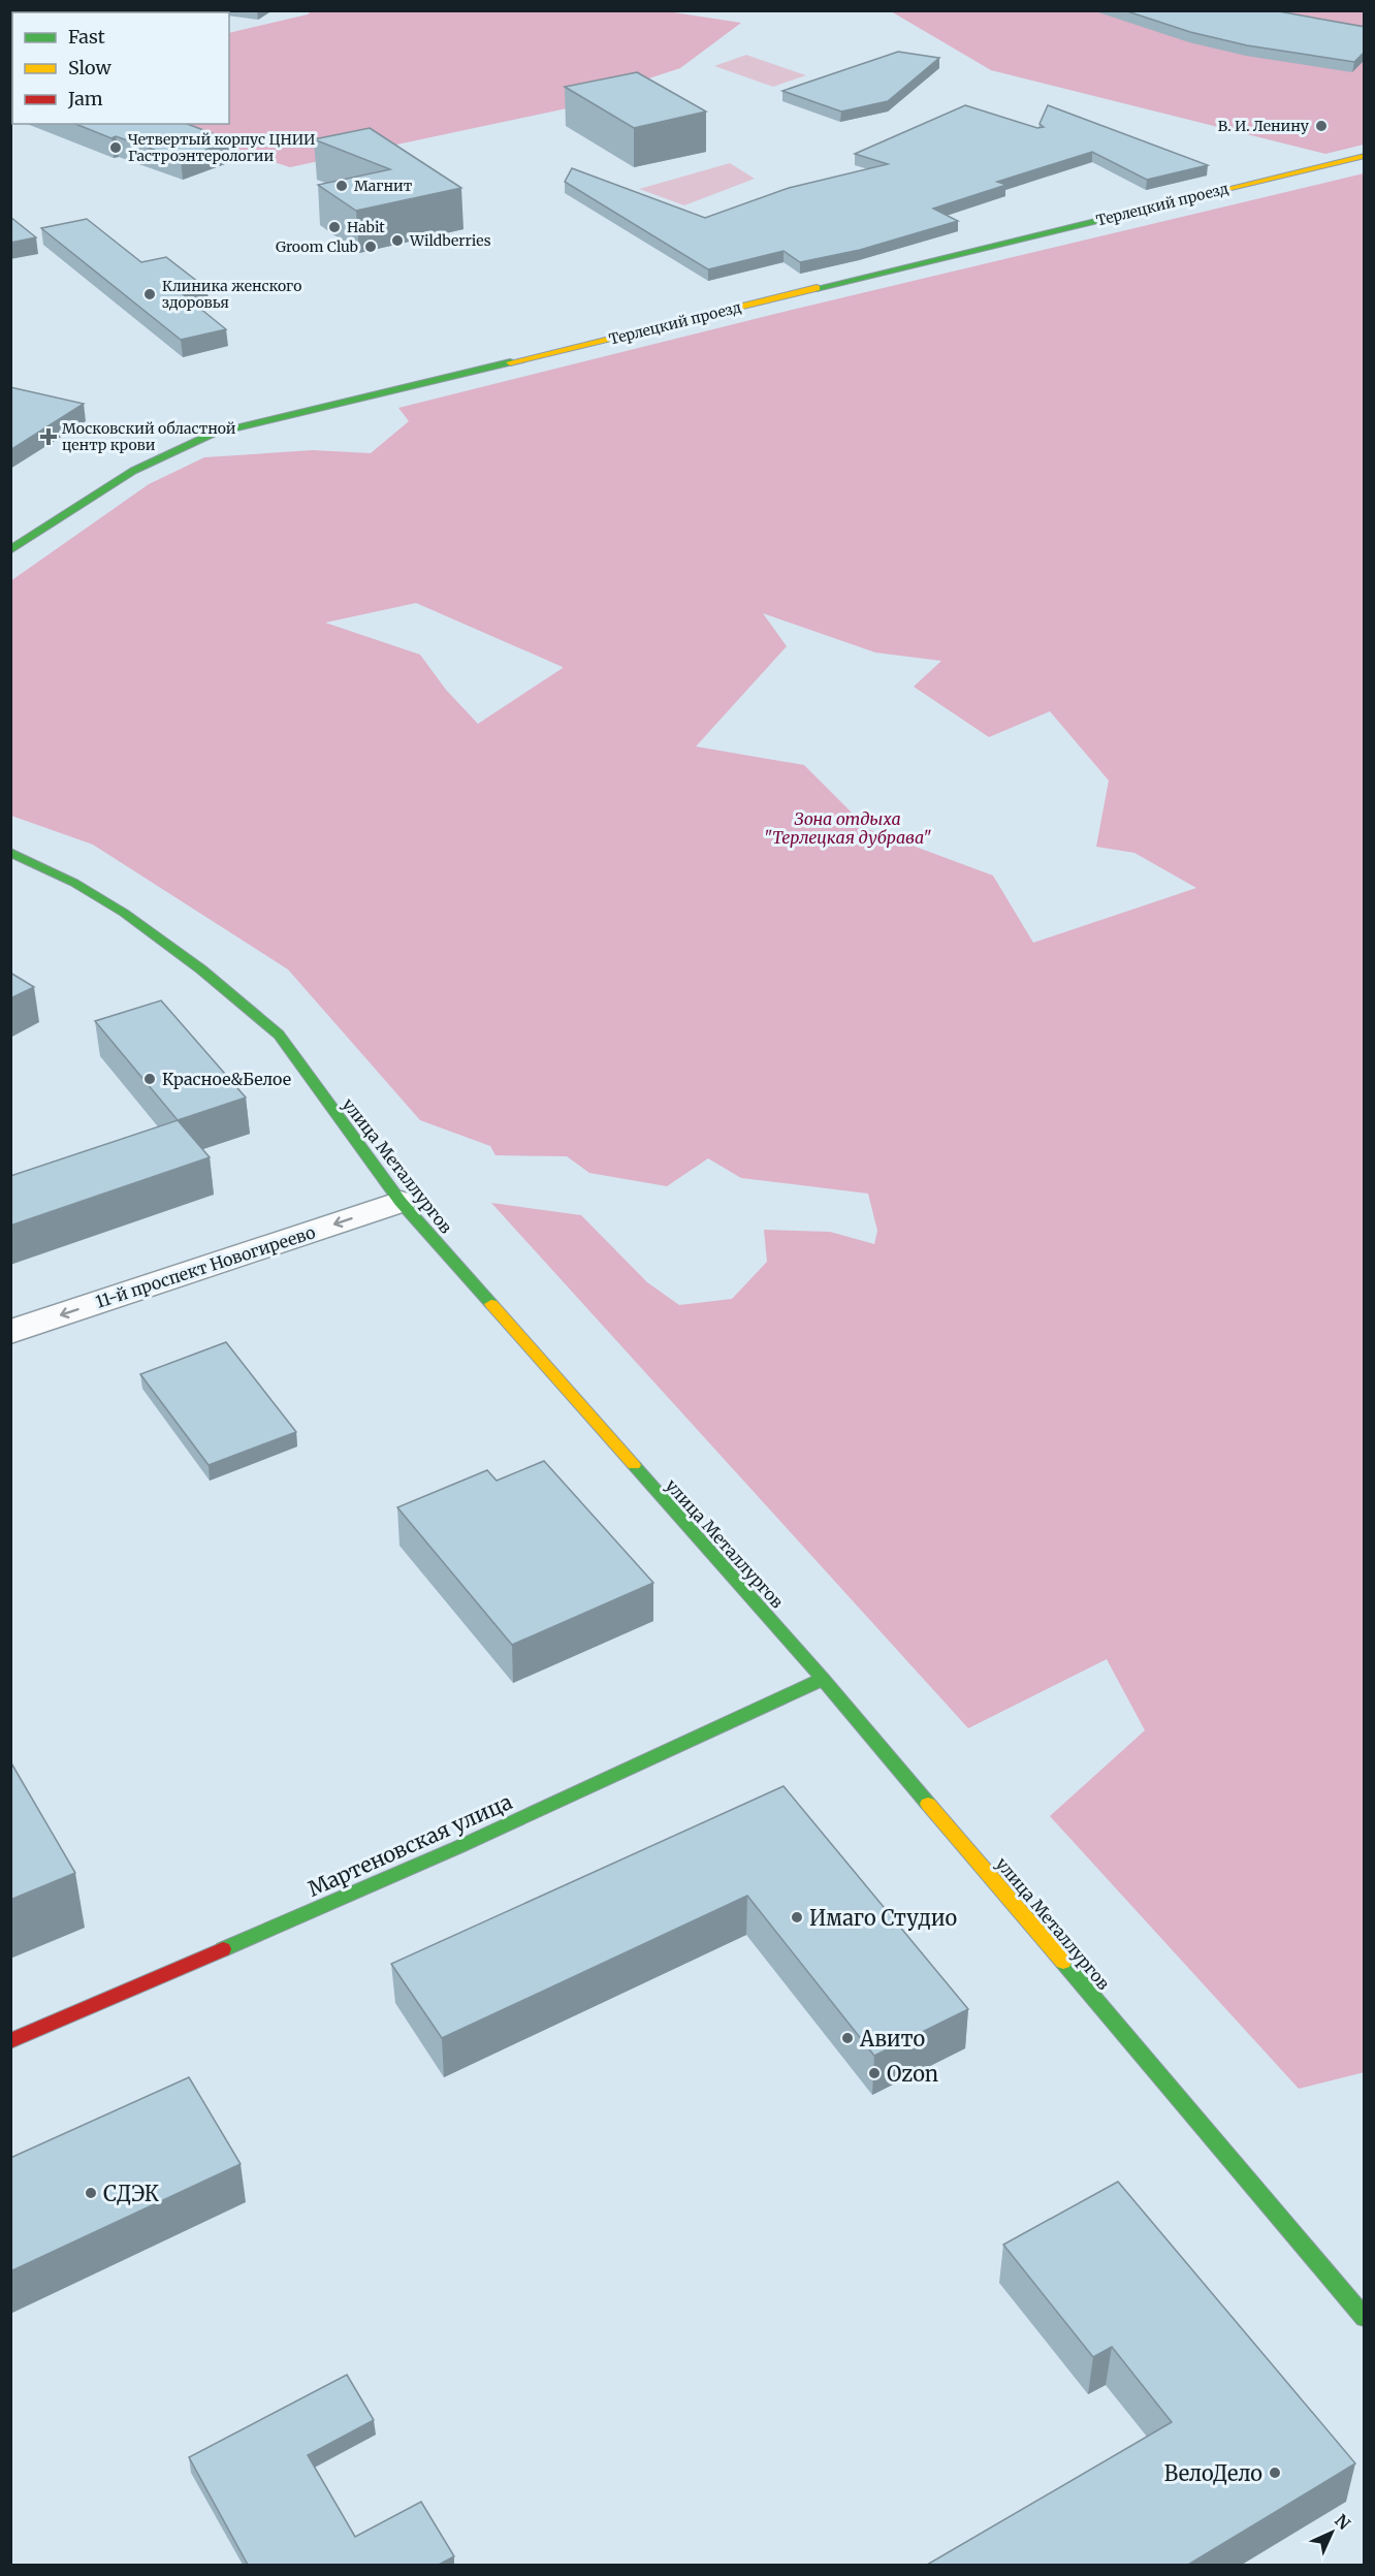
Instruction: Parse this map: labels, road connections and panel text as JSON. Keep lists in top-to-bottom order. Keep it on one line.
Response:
{"streets":{"street":["Терлецкий проезд","улица Металлургов","11-й проспект Новогиреево","Мартеновская улица"]},"crossings":[["улица Металлургов","11-й проспект Новогиреево"],["улица Металлургов","Мартеновская улица"]],"one_way":["11-й проспект Новогиреево"],"parks":["Зона отдыха \"Терлецкая дубрава\""],"places":{"other":["В. И. Ленину","Четвертый корпус ЦНИИ Гастроэнтерологии","Магнит","Habit","Wildberries","Groom Club","Клиника женского здоровья","Красное&Белое","Имаго Студио","Авито","Ozon","СДЭК","ВелоДело"],"health":["Московский областной центр крови"]},"legend":["Fast","Slow","Jam"],"north":"top right"}
